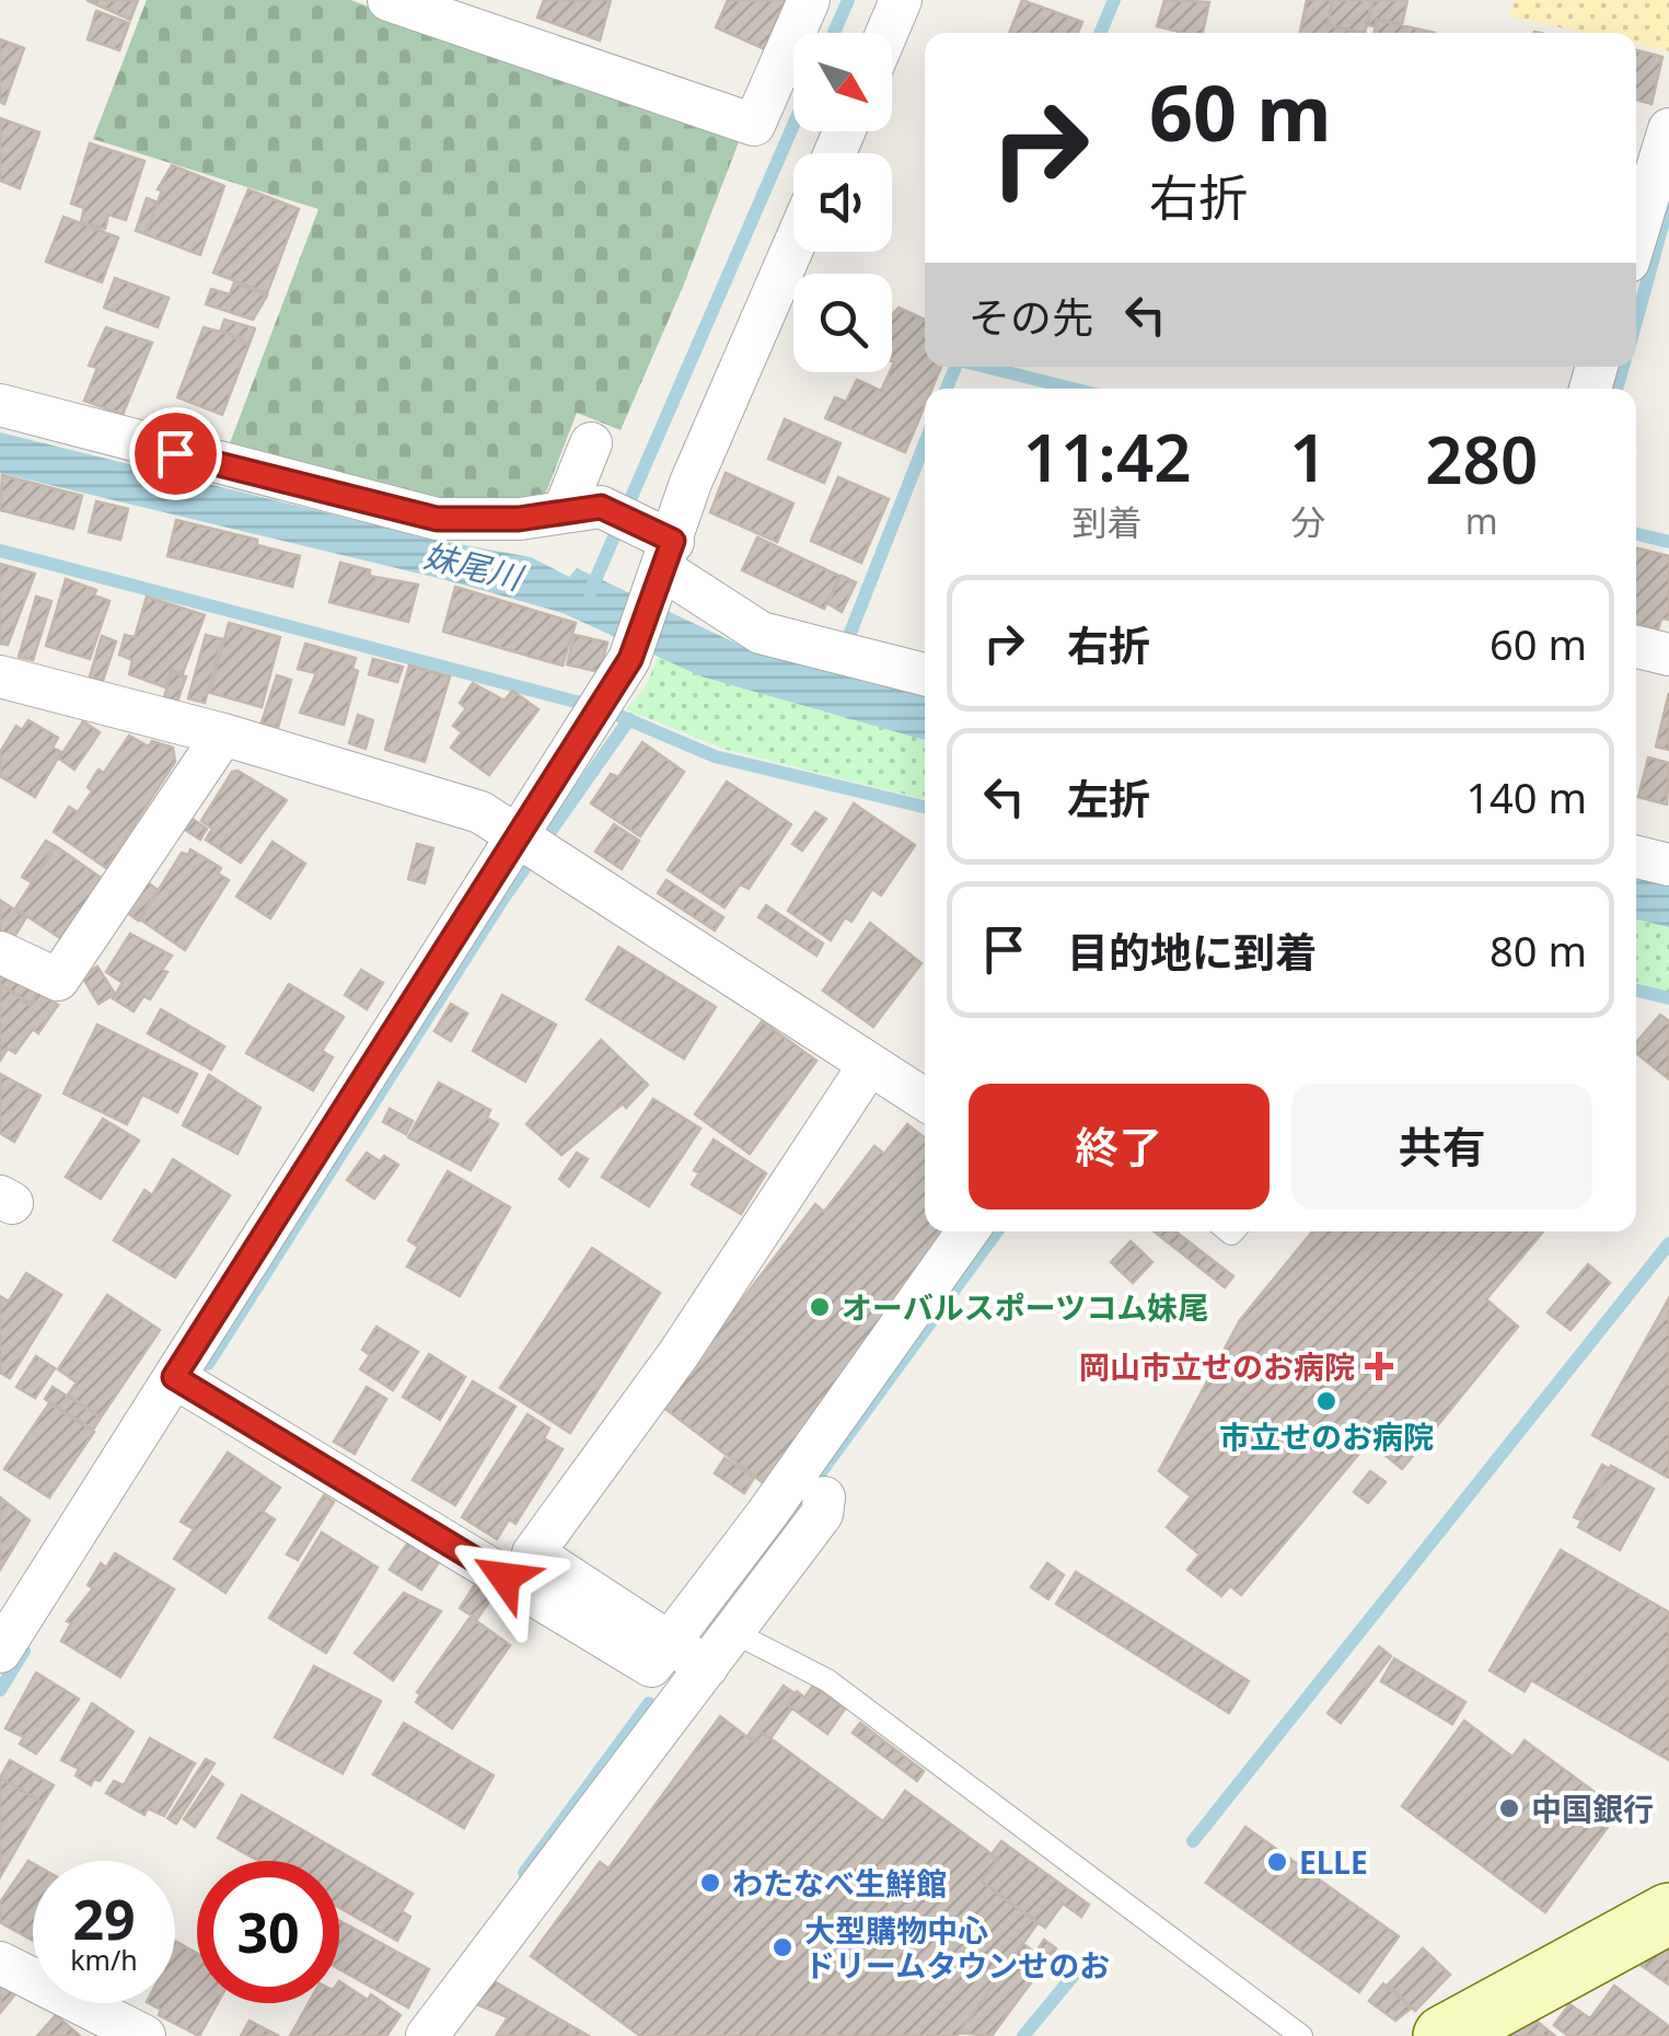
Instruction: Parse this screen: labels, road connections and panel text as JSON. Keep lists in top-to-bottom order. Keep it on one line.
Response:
{"water":["妹尾川"],"places":{"other":["オーバルスポーツコム妹尾","市立せのお病院","中国銀行","ELLE","わたなべ生鮮館","大型購物中心 ドリームタウンせのお"],"health":["岡山市立せのお病院"]},"north":"bottom right","page":{"turn":["60 m","右折"],"then":"その先","eta":["11:42","到着","1","分","280","m"],"list":[{"name":"右折","value":"60 m"},{"name":"左折","value":"140 m"},{"name":"目的地に到着","value":"80 m"}],"buttons":["終了","共有"],"speed":"29 km/h","limit":"30"}}
